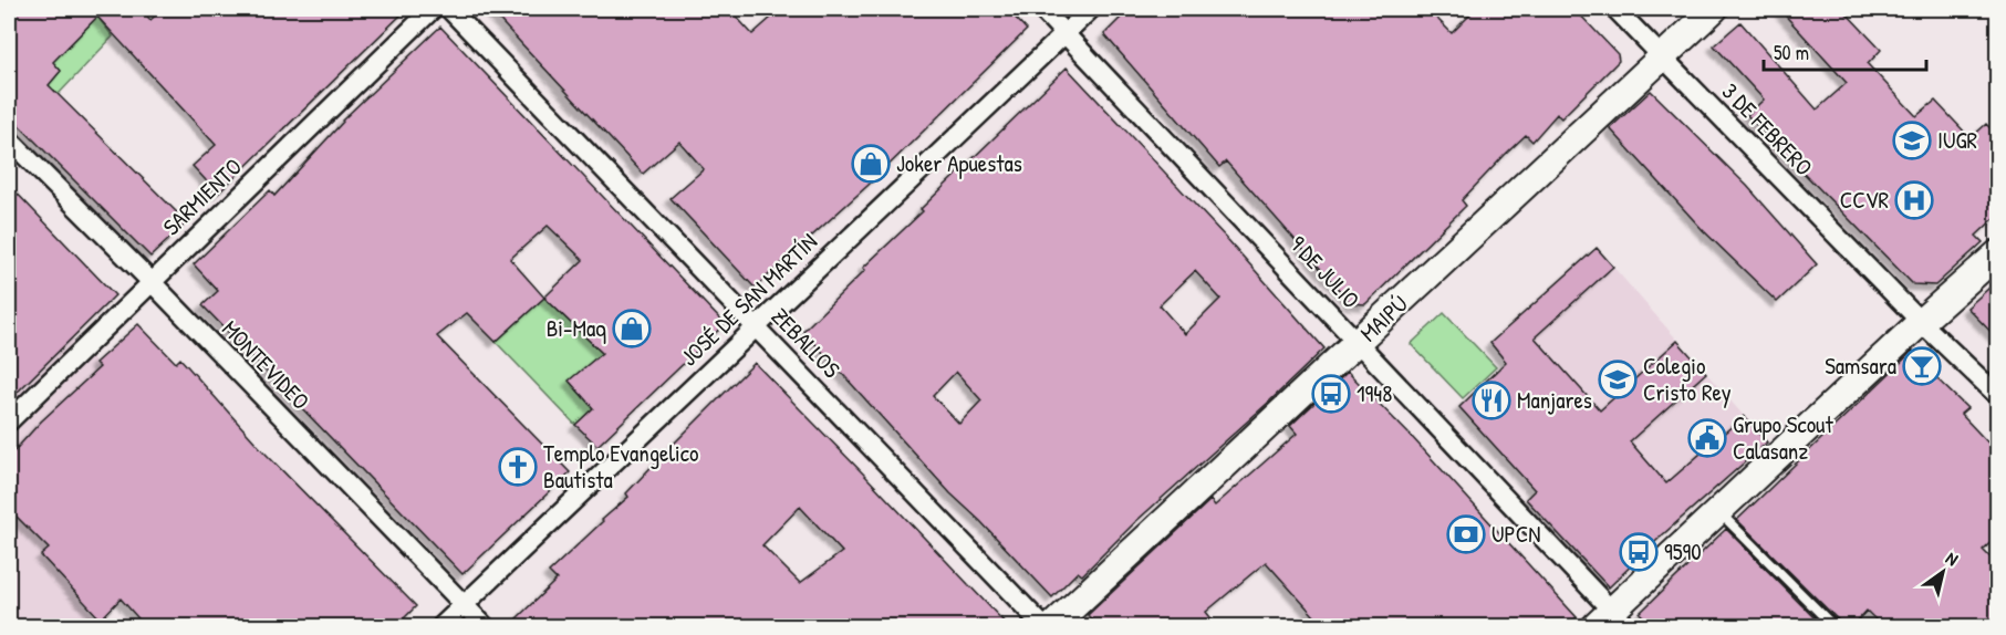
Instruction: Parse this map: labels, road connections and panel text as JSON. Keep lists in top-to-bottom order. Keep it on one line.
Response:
{"streets":{"main road":["MAIPÚ"],"street":["3 DE FEBRERO","SARMIENTO","9 DE JULIO","JOSÉ DE SAN MARTÍN","ZEBALLOS","MONTEVIDEO"]},"crossings":[["3 DE FEBRERO","MAIPÚ"],["SARMIENTO","MONTEVIDEO"],["9 DE JULIO","JOSÉ DE SAN MARTÍN"],["9 DE JULIO","MAIPÚ"],["JOSÉ DE SAN MARTÍN","ZEBALLOS"],["JOSÉ DE SAN MARTÍN","MONTEVIDEO"]],"places":{"school or university":["IUGR","Colegio Cristo Rey"],"shop":["Joker Apuestas","Bi-Maq"],"hospital":["CCVR"],"bar":["Samsara"],"bus stop":["1948","9590"],"restaurant":["Manjares"],"public building":["Grupo Scout Calasanz"],"church":["Templo Evangelico Bautista"],"bank":["UPCN"]},"scale_bar":"50 m","north":"top right"}
